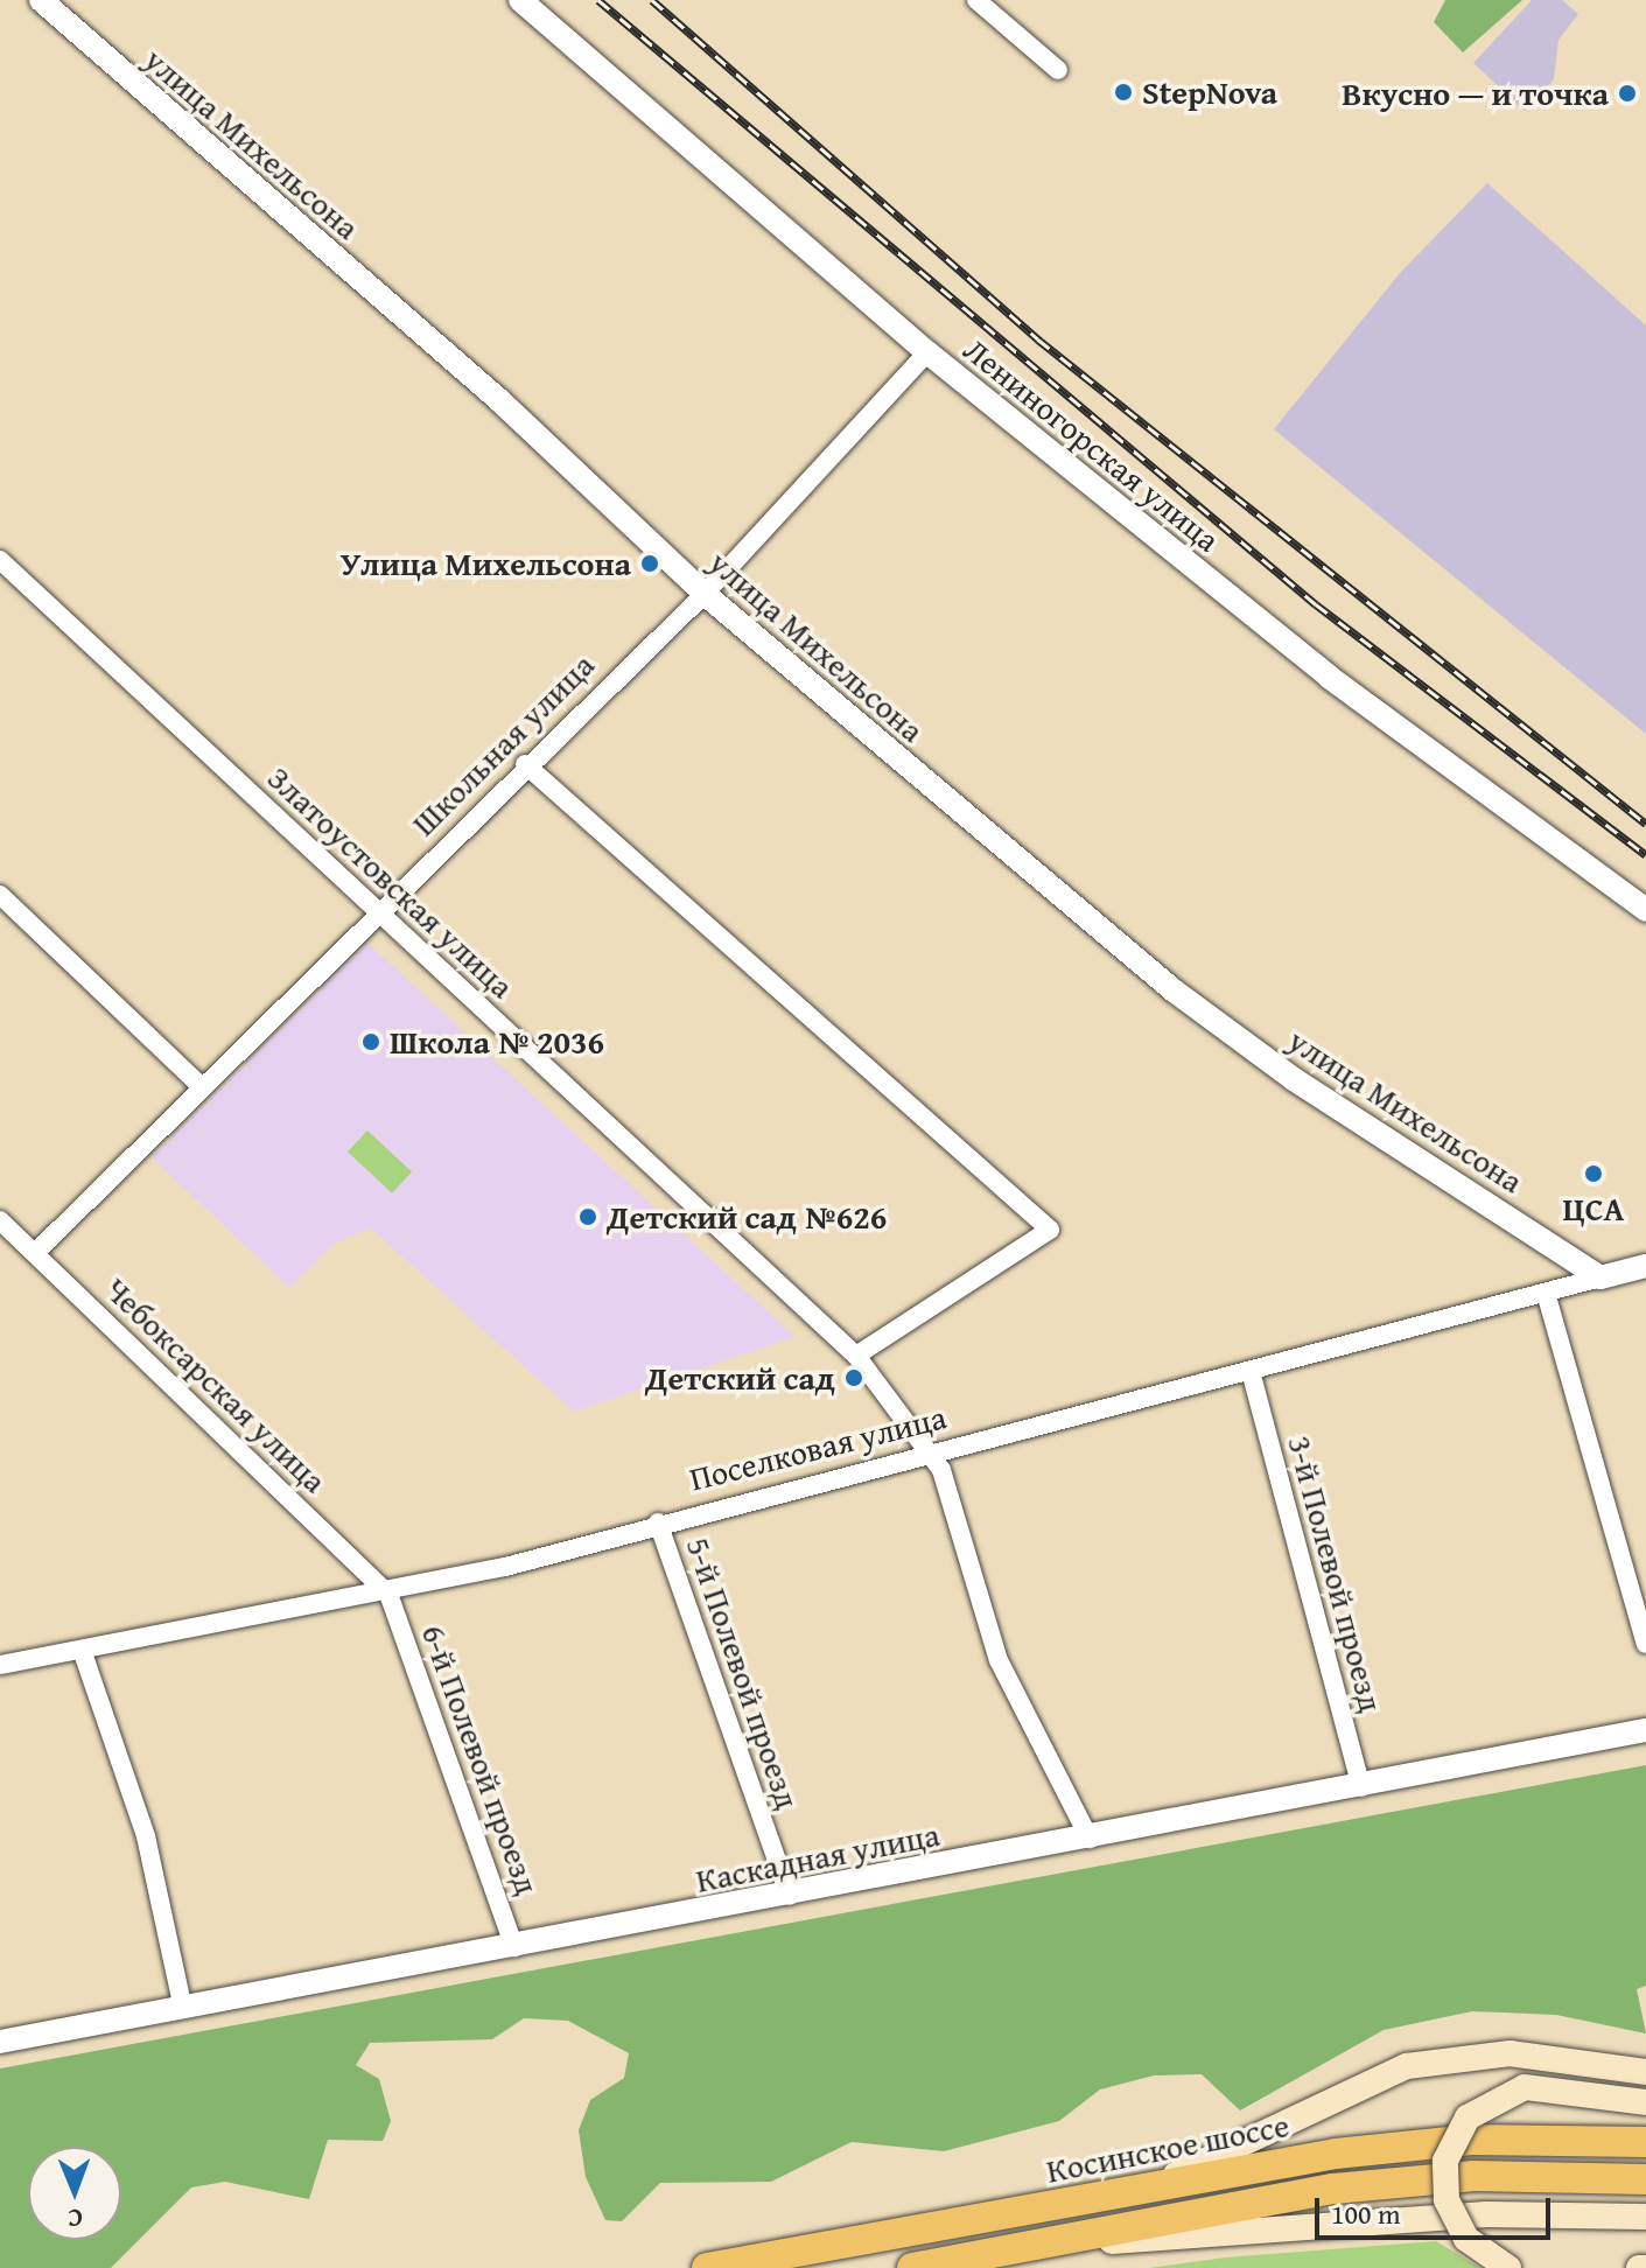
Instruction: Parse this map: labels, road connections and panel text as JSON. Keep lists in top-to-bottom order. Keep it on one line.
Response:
{"streets":{"highway":["Косинское шоссе"],"street":["улица Михельсона","Лениногорская улица","Школьная улица","Златоустовская улица","Чебоксарская улица","Поселковая улица","3-й Полевой проезд","5-й Полевой проезд","6-й Полевой проезд","Каскадная улица"]},"crossings":[["улица Михельсона","Школьная улица"],["улица Михельсона","Поселковая улица"],["Лениногорская улица","Школьная улица"],["Школьная улица","Златоустовская улица"],["Школьная улица","Чебоксарская улица"],["Златоустовская улица","Поселковая улица"],["Златоустовская улица","Каскадная улица"],["Чебоксарская улица","Поселковая улица"],["Чебоксарская улица","6-й Полевой проезд"],["Поселковая улица","3-й Полевой проезд"],["Поселковая улица","5-й Полевой проезд"],["Поселковая улица","6-й Полевой проезд"],["3-й Полевой проезд","Каскадная улица"],["5-й Полевой проезд","Каскадная улица"],["6-й Полевой проезд","Каскадная улица"]],"places":["StepNova","Вкусно — и точка","Улица Михельсона","Школа № 2036","ЦСА","Детский сад №626","Детский сад"],"scale_bar":"100 m","north":"bottom"}
